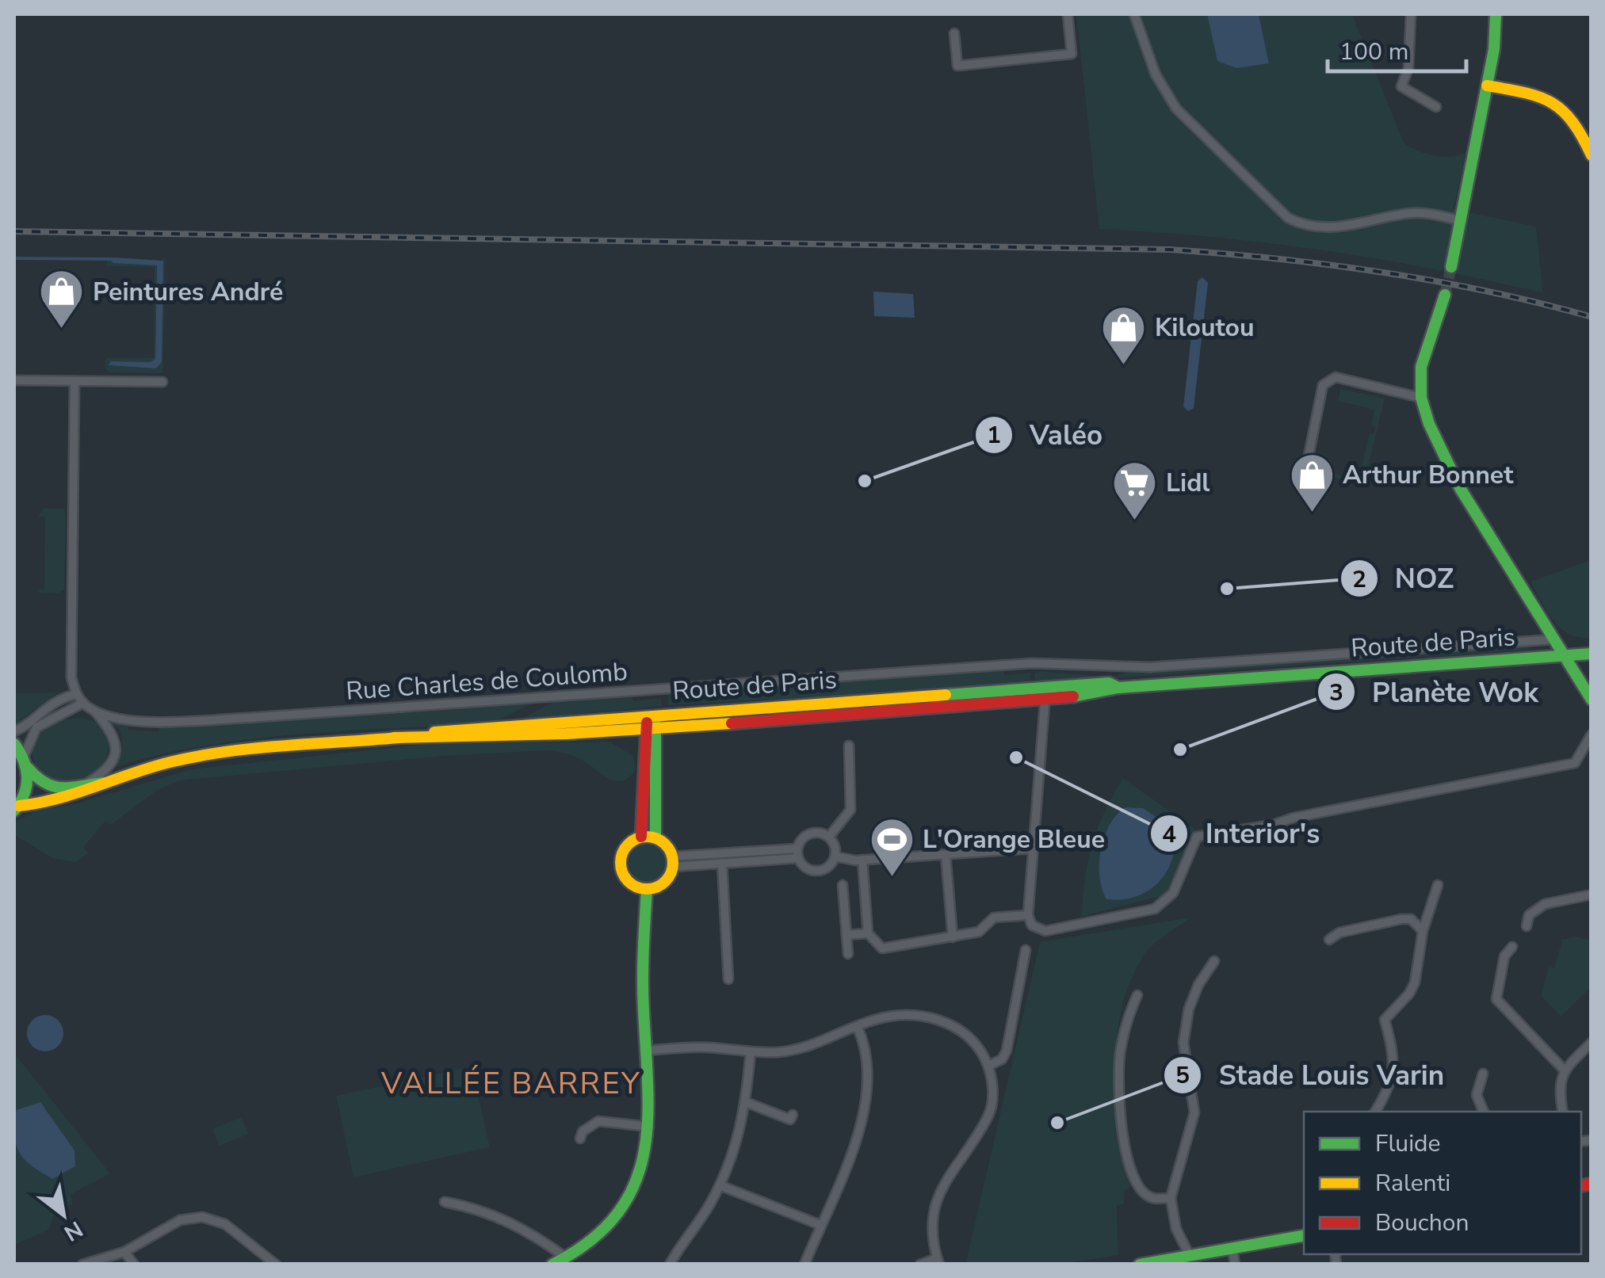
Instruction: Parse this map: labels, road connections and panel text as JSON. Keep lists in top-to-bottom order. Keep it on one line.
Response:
{"streets":{"main road":["Route de Paris"],"street":["Rue Charles de Coulomb"]},"crossings":[["Route de Paris","Rue Charles de Coulomb"]],"districts":["VALLÉE BARREY"],"places":{"shop":["Peintures André","Kiloutou","Arthur Bonnet"],"other":["Valéo","NOZ","Planète Wok","Interior's","Stade Louis Varin"],"supermarket":["Lidl"],"sports":["L'Orange Bleue"]},"legend":["Fluide","Ralenti","Bouchon"],"scale_bar":"100 m","north":"bottom right"}
